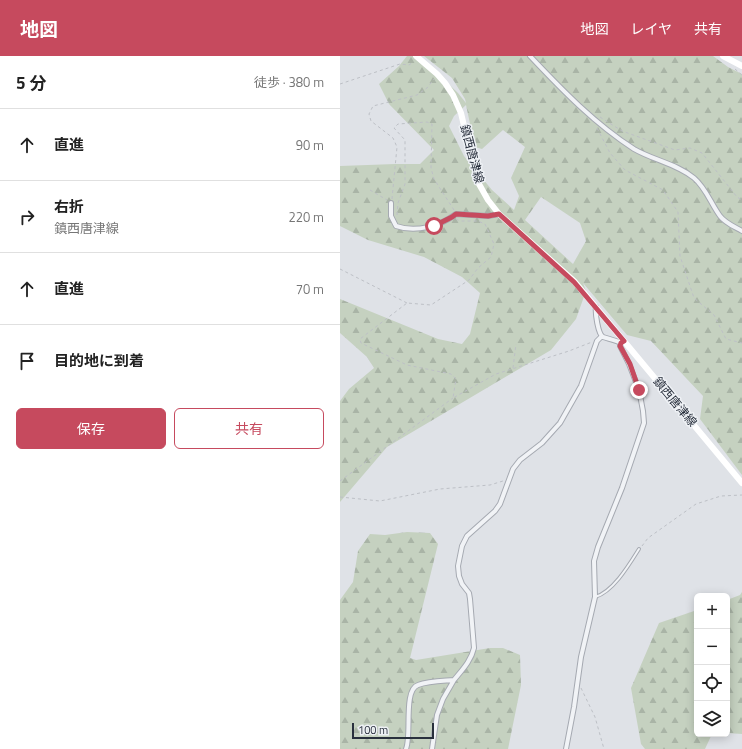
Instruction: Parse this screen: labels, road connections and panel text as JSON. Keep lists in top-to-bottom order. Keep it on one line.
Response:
{"streets":{"main road":["鎮西唐津線"]},"scale_bar":"100 m","page":{"header":"地図","nav":["地図","レイヤ","共有"],"heading":["5 分","徒歩 · 380 m"],"list":[["直進","90 m"],["右折","鎮西唐津線","220 m"],["直進","70 m"],"目的地に到着"],"buttons":["保存","共有"],"map_buttons":["+","−"],"scale":"100 m"}}
